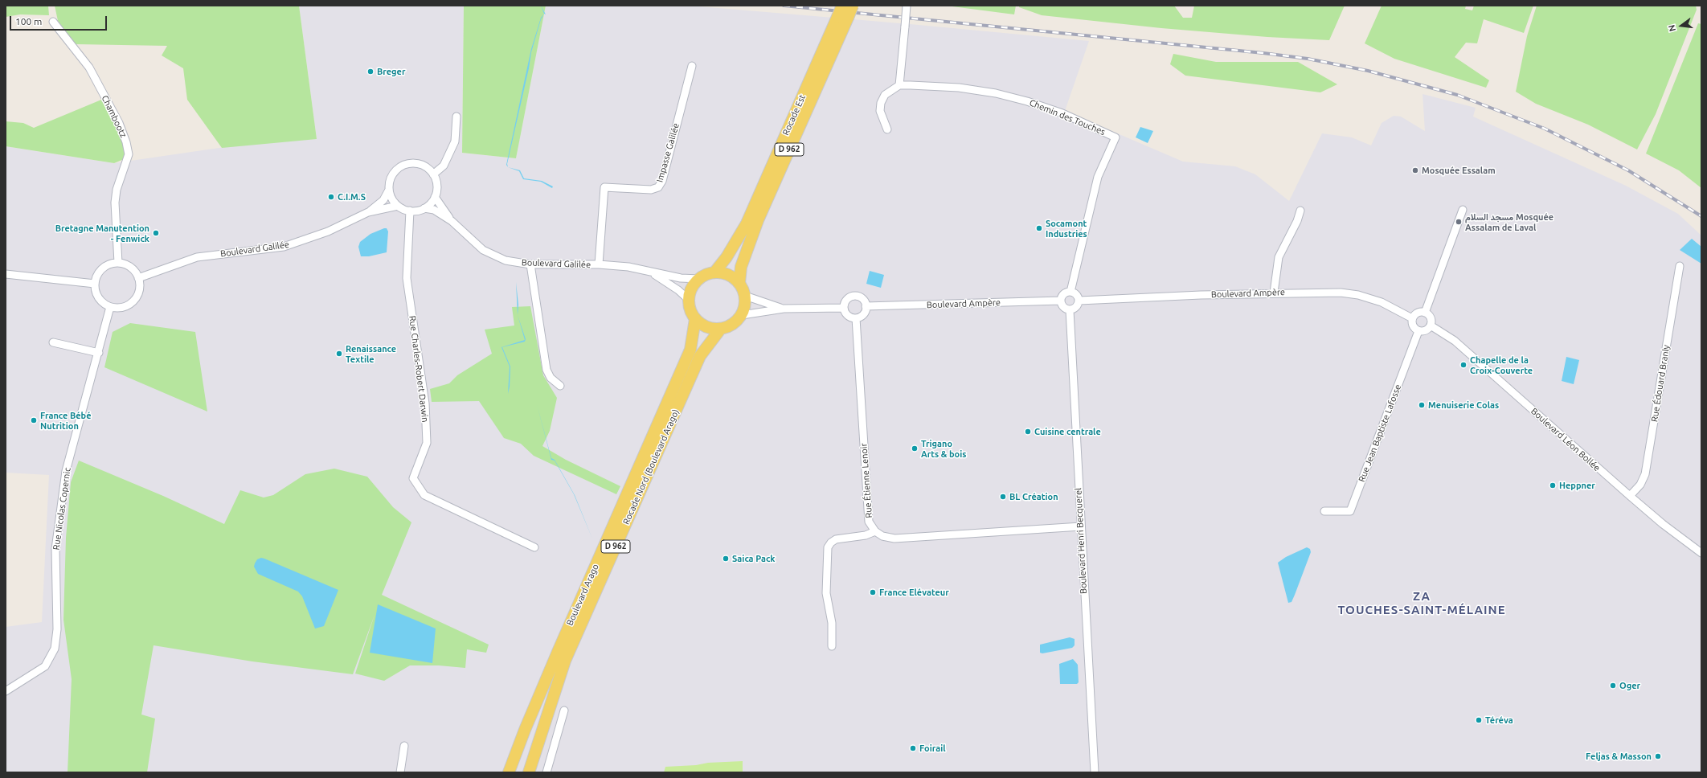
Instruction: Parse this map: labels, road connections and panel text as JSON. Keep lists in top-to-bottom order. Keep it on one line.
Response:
{"streets":{"main road":["Rocade Est","D 962","Rocade Nord (Boulevard Arago)","Boulevard Arago"],"street":["Chambootz","Chemin des Touches","Impasse Galilée","Boulevard Galilée","Boulevard Ampère","Rue Charles-Robert Darwin","Rue Édouard Branly","Rue Jean Baptiste Lafosse","Boulevard Léon Bollée","Rue Étienne Lenoir","Rue Nicolas Copernic","Boulevard Henri Becquerel"]},"crossings":[["Rocade Est","D 962"],["Rocade Est","Boulevard Galilée"],["Rocade Est","Rocade Nord (Boulevard Arago)"],["Rocade Est","Boulevard Arago"],["Chambootz","Boulevard Galilée"],["Chambootz","Rue Nicolas Copernic"],["Chemin des Touches","Boulevard Ampère"],["Chemin des Touches","Boulevard Henri Becquerel"],["D 962","Boulevard Galilée"],["D 962","Rocade Nord (Boulevard Arago)"],["D 962","Boulevard Arago"],["Impasse Galilée","Boulevard Galilée"],["Boulevard Galilée","Rue Charles-Robert Darwin"],["Boulevard Galilée","Rocade Nord (Boulevard Arago)"],["Boulevard Galilée","Rue Nicolas Copernic"],["Boulevard Galilée","Boulevard Arago"],["Boulevard Ampère","Rue Jean Baptiste Lafosse"],["Boulevard Ampère","Boulevard Léon Bollée"],["Boulevard Ampère","Rue Étienne Lenoir"],["Boulevard Ampère","Boulevard Henri Becquerel"],["Rue Édouard Branly","Boulevard Léon Bollée"],["Rue Jean Baptiste Lafosse","Boulevard Léon Bollée"],["Rocade Nord (Boulevard Arago)","Boulevard Arago"],["Rue Étienne Lenoir","Boulevard Henri Becquerel"]],"districts":["ZA TOUCHES-SAINT-MÉLAINE"],"places":["Breger","Mosquée Essalam","C.I.M.S","مسجد السلام Mosquée Assalam de Laval","Socamont Industries","Bretagne Manutention - Fenwick","Renaissance Textile","Chapelle de la Croix-Couverte","Menuiserie Colas","France Bébé Nutrition","Cuisine centrale","Trigano Arts & bois","Heppner","BL Création","Saica Pack","France Elévateur","Oger","Téréva","Foirail","Feljas & Masson"],"scale_bar":"100 m","north":"left"}
